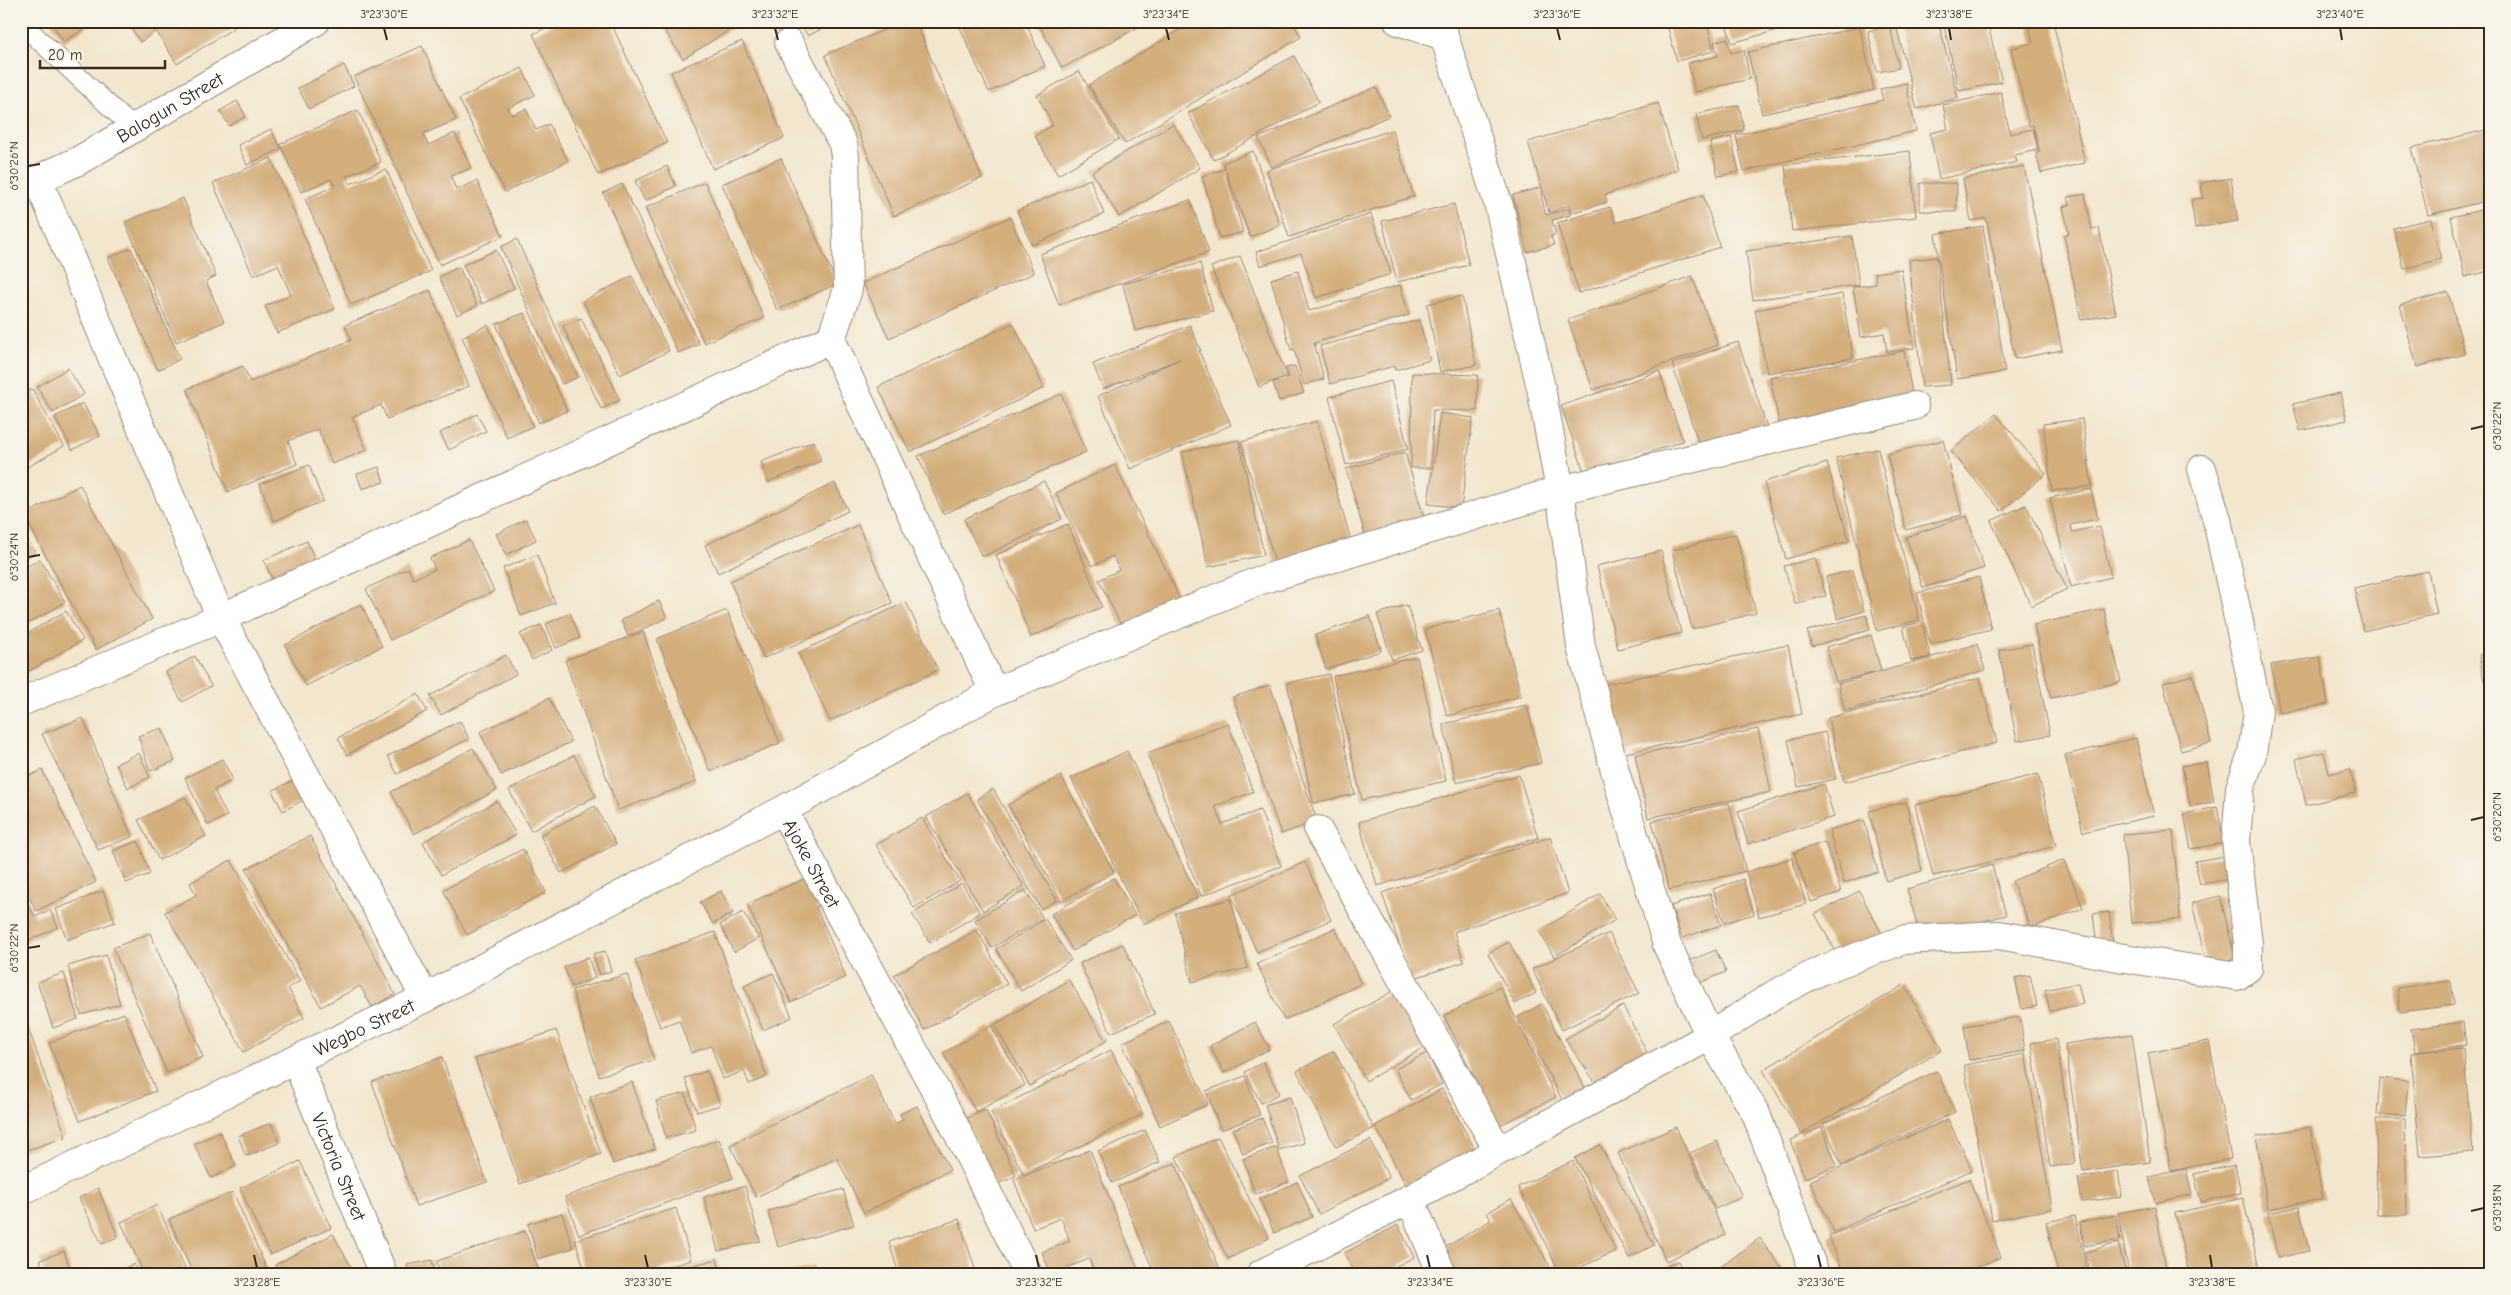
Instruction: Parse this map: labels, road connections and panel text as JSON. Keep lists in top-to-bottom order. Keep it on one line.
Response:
{"streets":{"street":["Balogun Street","Ajoke Street","Wegbo Street","Victoria Street"]},"crossings":[["Balogun Street","Wegbo Street"],["Ajoke Street","Wegbo Street"],["Wegbo Street","Victoria Street"]],"scale_bar":"20 m","coordinates":["3°23'30\"E","3°23'32\"E","3°23'34\"E","3°23'36\"E","3°23'38\"E","3°23'40\"E","6°30'26\"N","6°30'22\"N","6°30'24\"N","6°30'20\"N","6°30'18\"N","3°23'28\"E"]}
